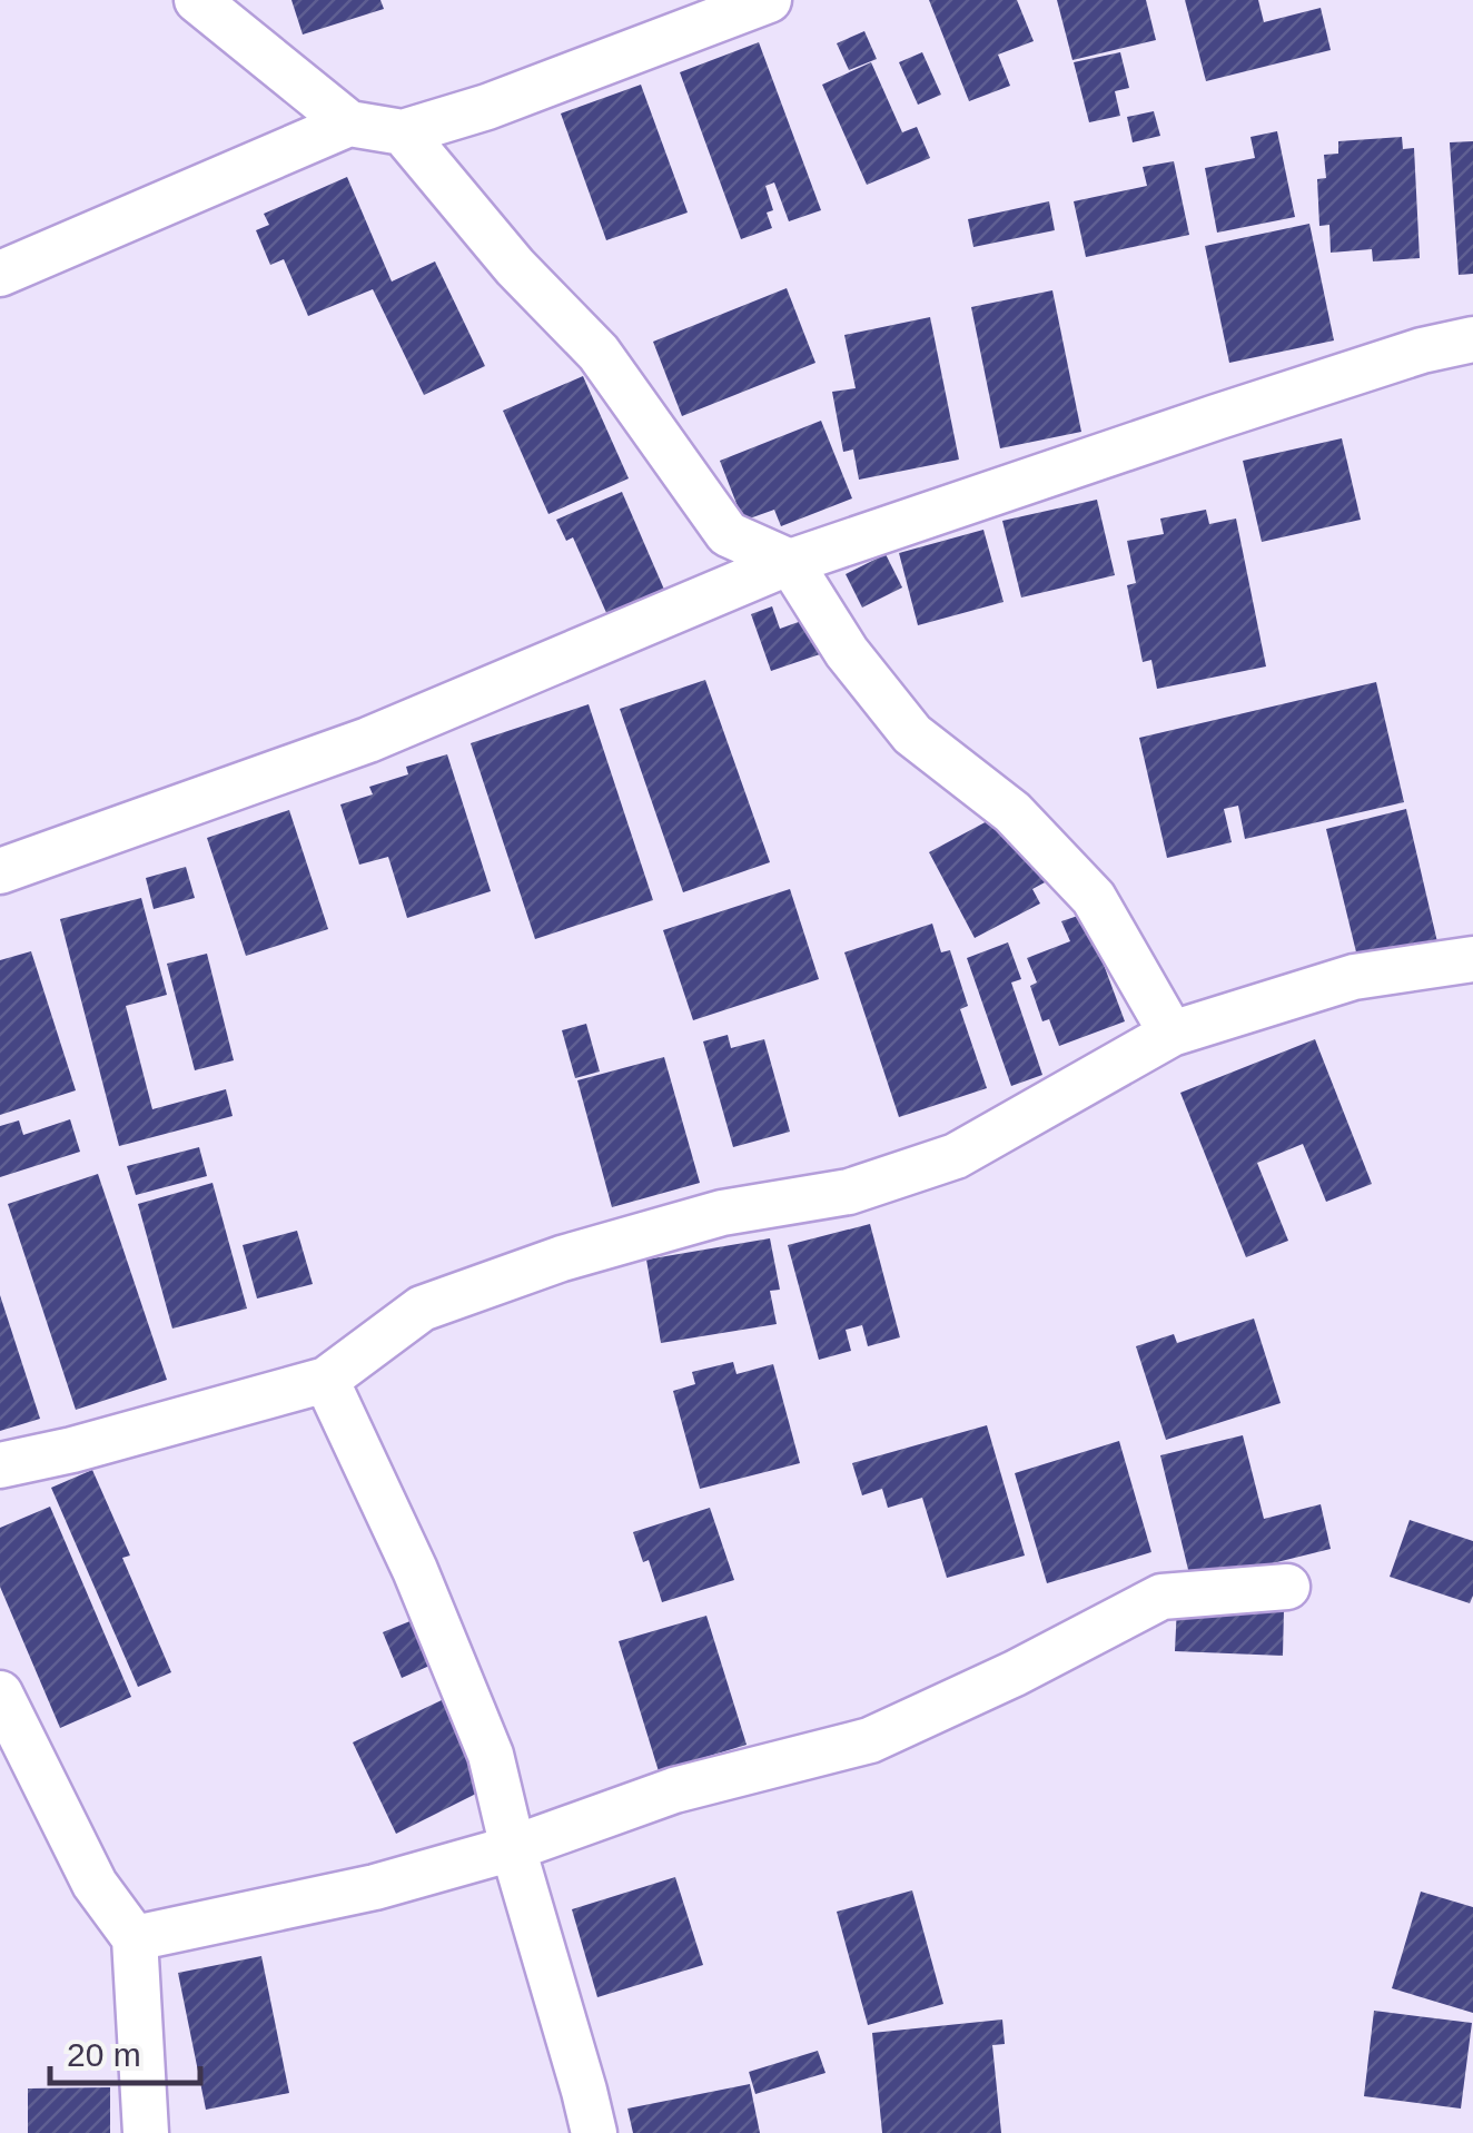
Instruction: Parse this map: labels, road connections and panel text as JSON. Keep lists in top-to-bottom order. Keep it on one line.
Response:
{"scale_bar":"20 m"}
